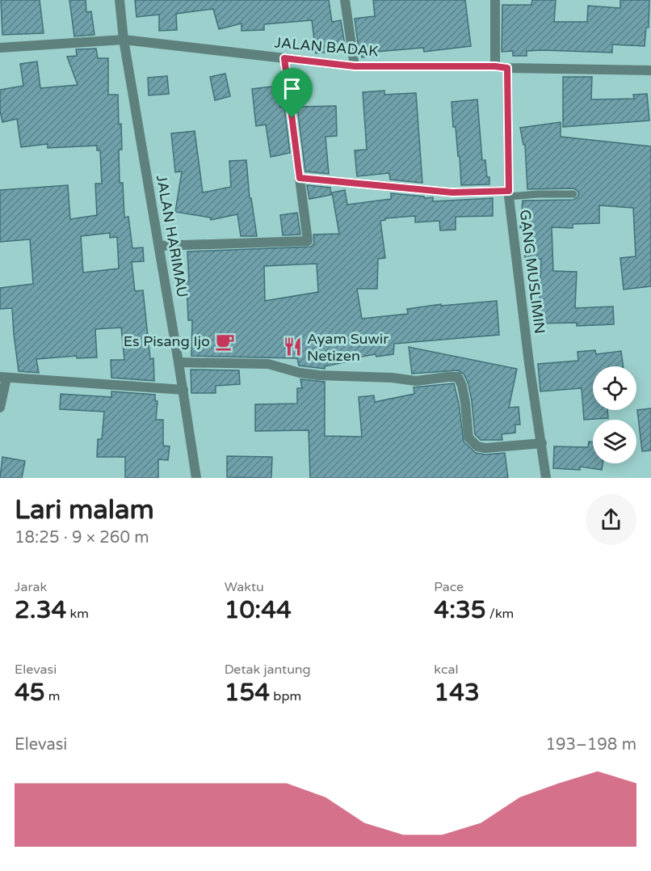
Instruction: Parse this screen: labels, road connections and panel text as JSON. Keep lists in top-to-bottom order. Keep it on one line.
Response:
{"streets":{"street":["JALAN BADAK","JALAN HARIMAU","GANG MUSLIMIN"]},"crossings":[["JALAN BADAK","JALAN HARIMAU"],["JALAN BADAK","GANG MUSLIMIN"]],"places":{"cafe":["Es Pisang Ijo"],"restaurant":["Ayam Suwir Netizen"]},"page":{"heading":["Lari malam","18:25 · 9 × 260 m"],"stats":[["Jarak","2.34 km"],["Waktu","10:44"],["Pace","4:35 /km"],["Elevasi","45 m"],["Detak jantung","154 bpm"],["kcal","143"]],"chart":["Elevasi","193–198 m"]}}
